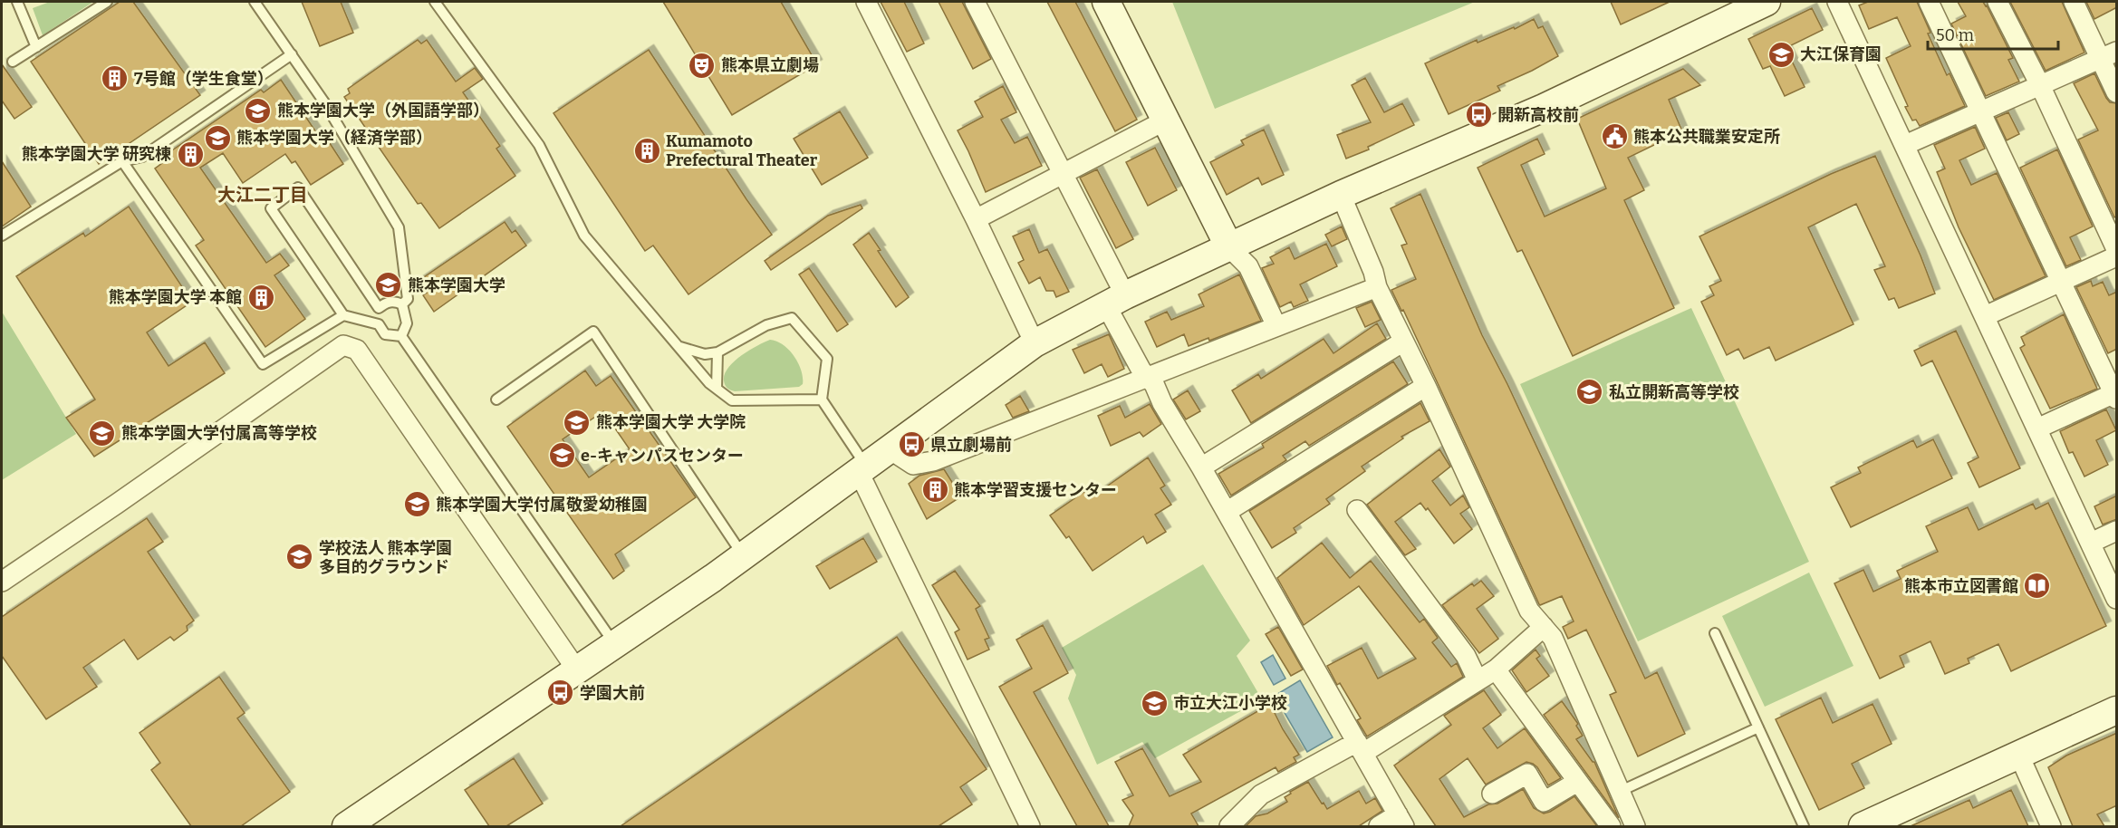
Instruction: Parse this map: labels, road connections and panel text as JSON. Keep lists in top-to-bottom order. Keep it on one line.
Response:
{"districts":["大江二丁目"],"places":{"school or university":["大江保育園","熊本学園大学（外国語学部）","熊本学園大学（経済学部）","熊本学園大学","私立開新高等学校","熊本学園大学 大学院","熊本学園大学付属高等学校","e-キャンパスセンター","熊本学園大学付属敬愛幼稚園","学校法人 熊本学園 多目的グラウンド","市立大江小学校"],"theatre":["熊本県立劇場"],"building":["7号館（学生食堂）","Kumamoto Prefectural Theater","熊本学園大学 研究棟","熊本学園大学 本館","熊本学習支援センター"],"bus stop":["開新高校前","県立劇場前","学園大前"],"public building":["熊本公共職業安定所"],"library":["熊本市立図書館"]},"scale_bar":"50 m"}
